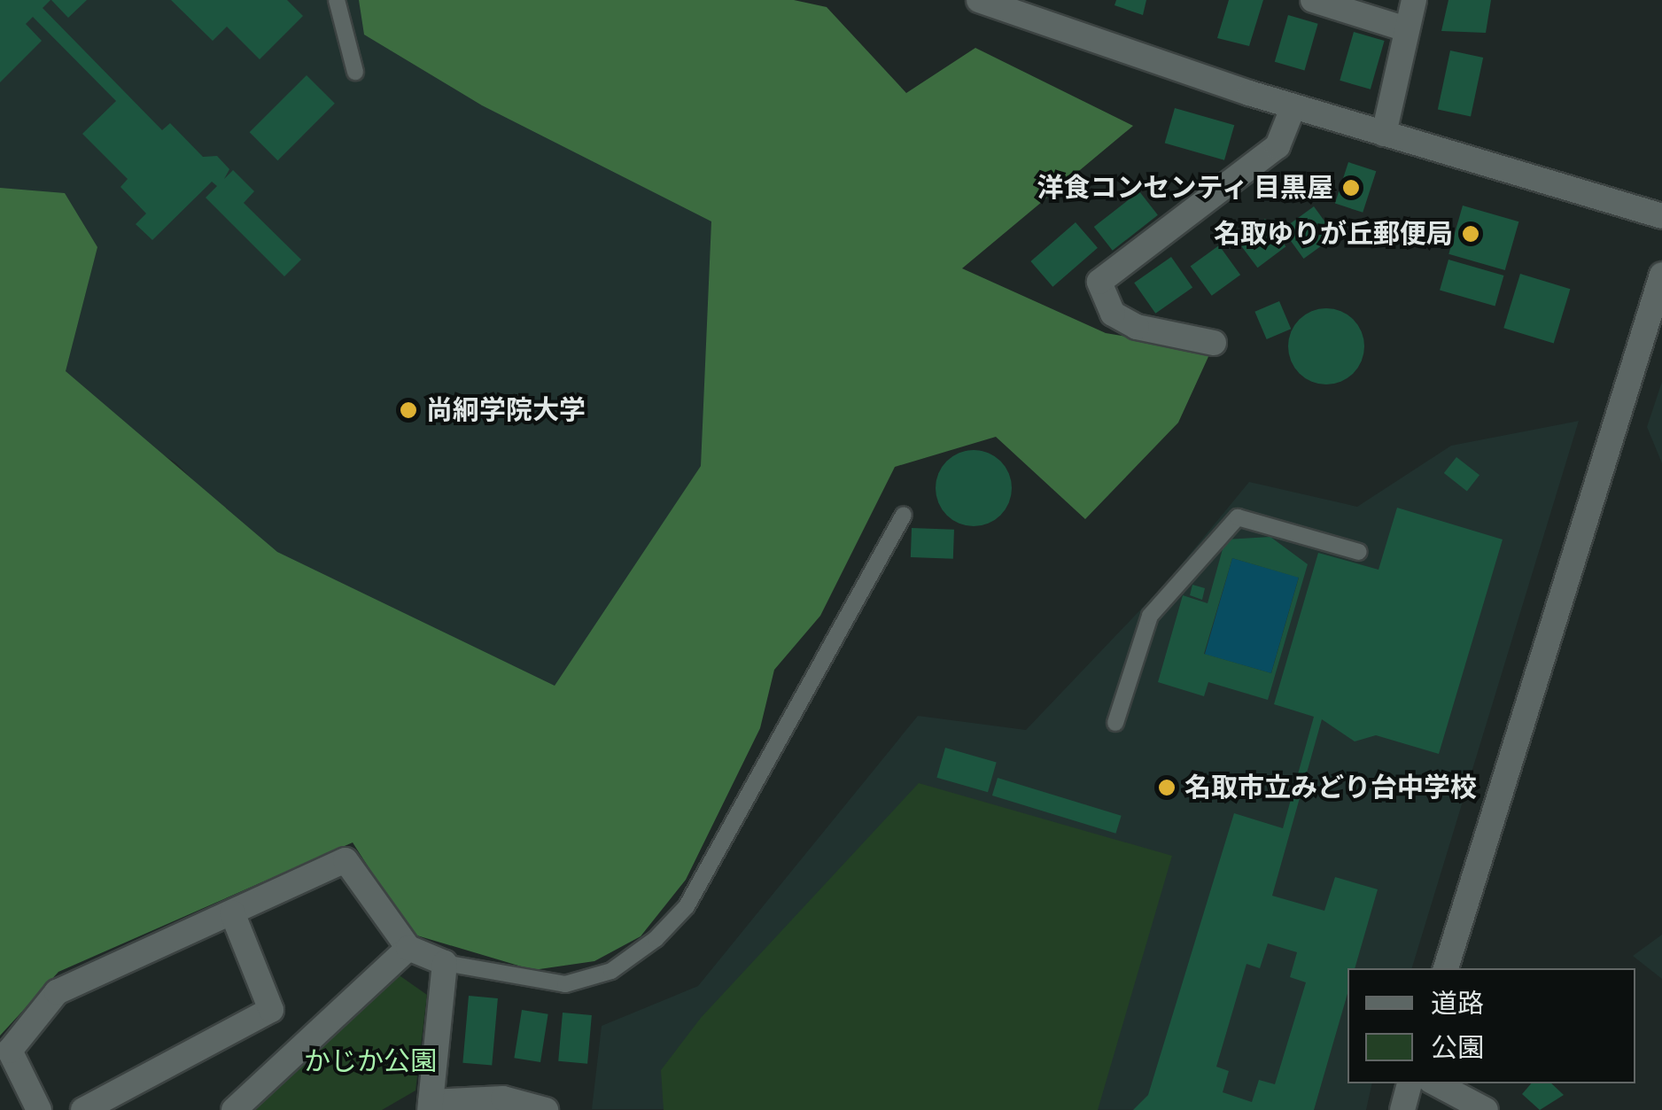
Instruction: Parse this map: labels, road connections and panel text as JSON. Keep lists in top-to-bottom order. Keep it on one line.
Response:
{"parks":["かじか公園"],"places":["洋食コンセンティ 目黒屋","名取ゆりが丘郵便局","尚絅学院大学","名取市立みどり台中学校"],"legend":["道路","公園"]}
